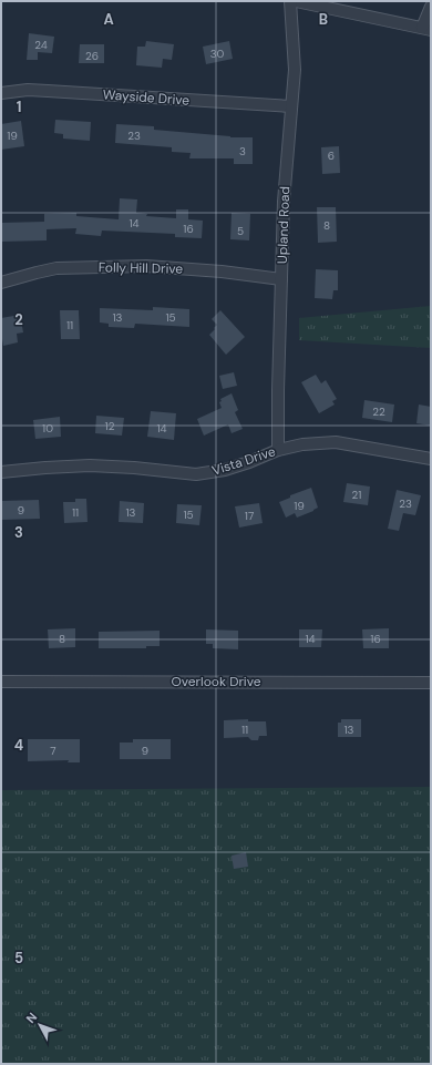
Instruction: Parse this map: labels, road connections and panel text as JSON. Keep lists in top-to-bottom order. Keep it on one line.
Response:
{"streets":{"street":["Wayside Drive","Upland Road","Folly Hill Drive","Vista Drive","Overlook Drive"]},"crossings":[["Wayside Drive","Upland Road"],["Upland Road","Folly Hill Drive"],["Upland Road","Vista Drive"]],"house_numbers":["24","30","26","19","23","3","6","14","8","16","5","13","15","11","22","12","10","14","21","23","19","9","11","13","15","17","8","14","16","11","13","7","9"],"north":"top left","grid":{"columns":["A","B"],"rows":["1","2","3","4","5"]}}
